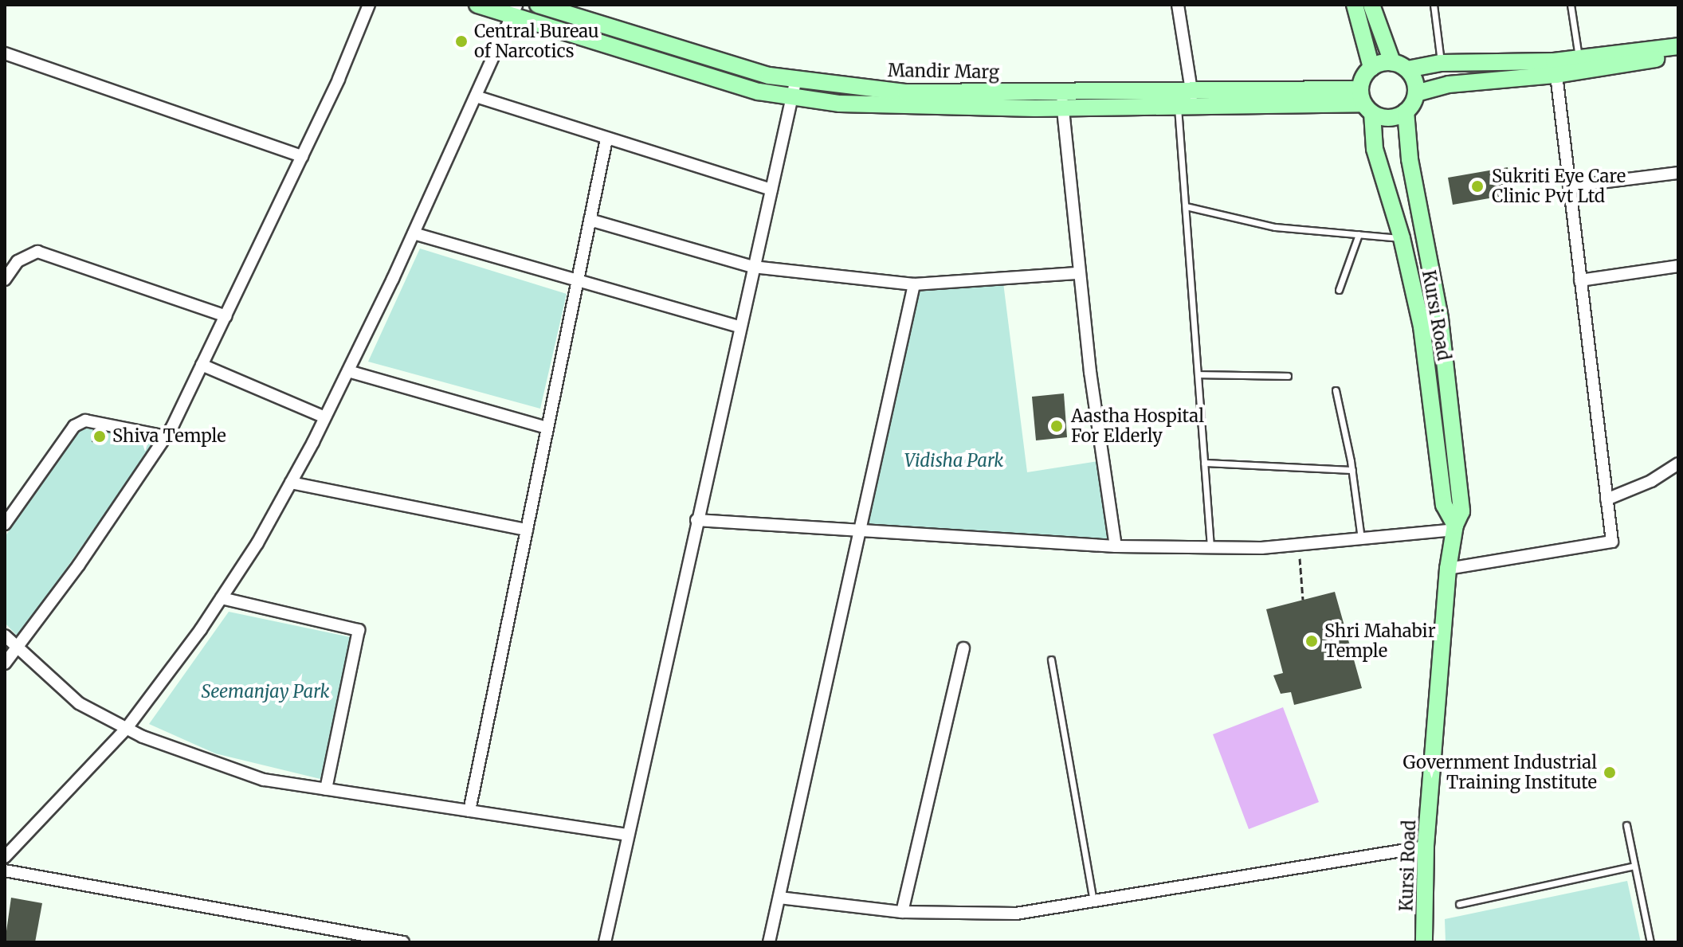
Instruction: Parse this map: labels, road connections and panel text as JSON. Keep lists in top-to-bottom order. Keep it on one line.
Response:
{"streets":{"main road":["Mandir Marg","Kursi Road"]},"parks":["Vidisha Park","Seemanjay Park"],"places":["Central Bureau of Narcotics","Sukriti Eye Care Clinic Pvt Ltd","Aastha Hospital For Elderly","Shiva Temple","Shri Mahabir Temple","Government Industrial Training Institute"]}
